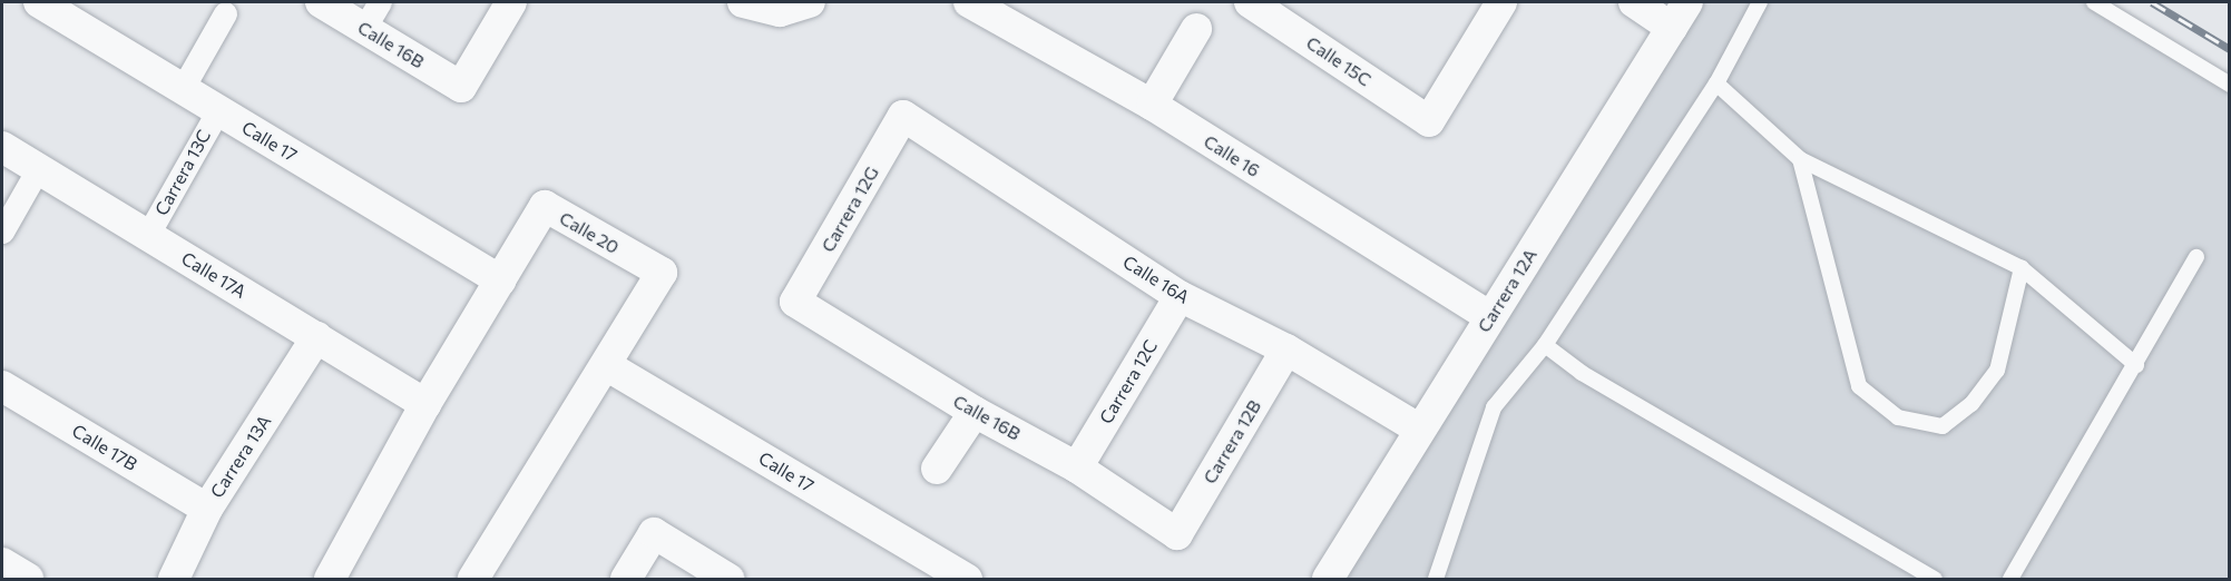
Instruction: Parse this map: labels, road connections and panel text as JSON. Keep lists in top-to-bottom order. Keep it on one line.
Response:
{"streets":{"street":["Calle 16B","Calle 15C","Calle 17","Calle 16","Carrera 13C","Carrera 12G","Calle 20","Calle 17A","Calle 16A","Carrera 12A","Carrera 12C","Carrera 12B","Calle 17B","Carrera 13A"]},"crossings":[["Calle 16B","Carrera 12G"],["Calle 16B","Carrera 12C"],["Calle 16B","Carrera 12B"],["Calle 17","Carrera 13C"],["Calle 17","Calle 20"],["Calle 16","Carrera 12A"],["Carrera 13C","Calle 17A"],["Carrera 12G","Calle 16A"],["Calle 20","Calle 17A"],["Calle 17A","Carrera 13A"],["Calle 16A","Carrera 12A"],["Calle 16A","Carrera 12C"],["Calle 16A","Carrera 12B"],["Calle 17B","Carrera 13A"]]}
